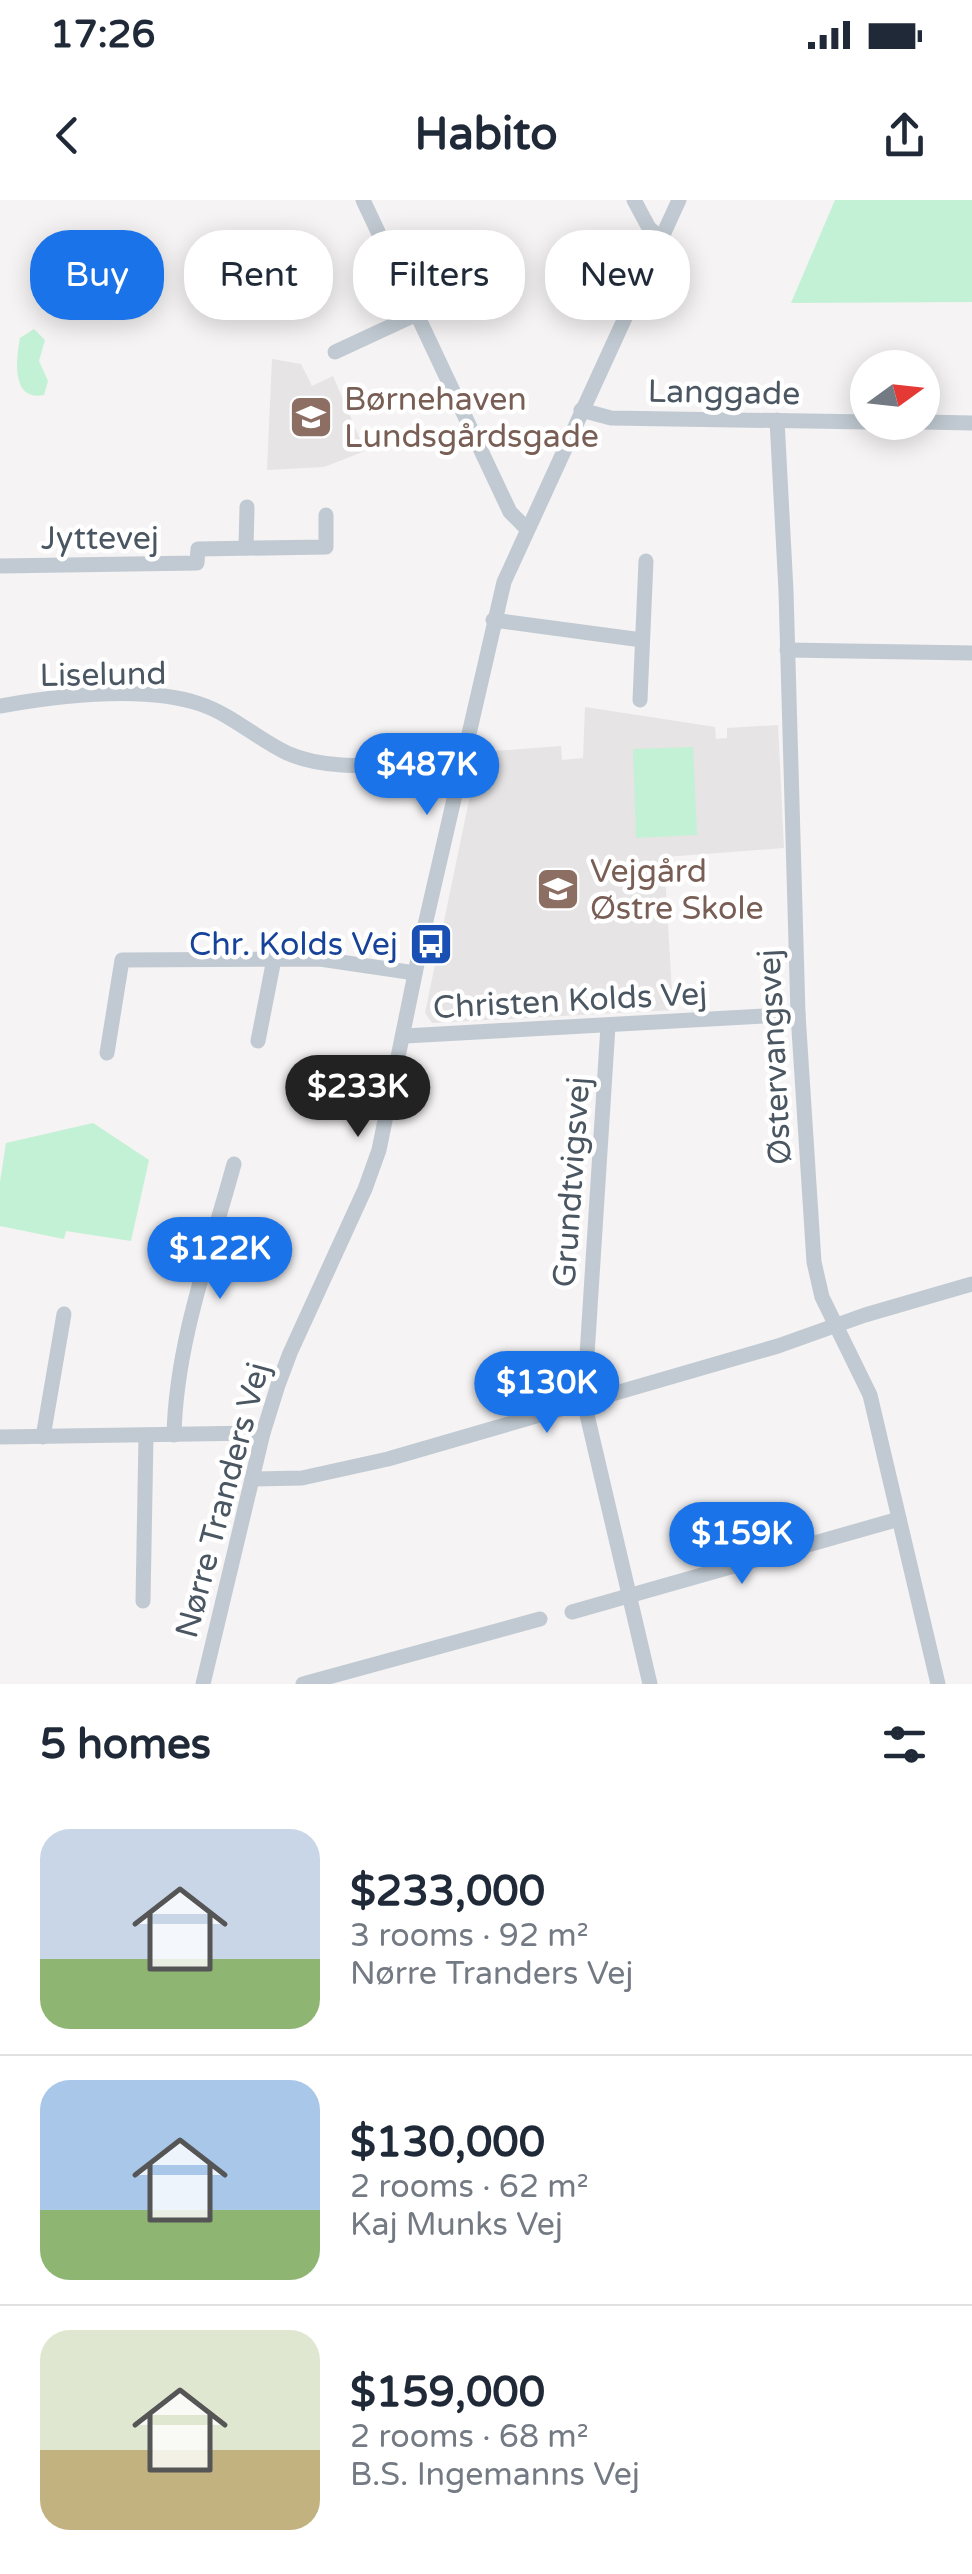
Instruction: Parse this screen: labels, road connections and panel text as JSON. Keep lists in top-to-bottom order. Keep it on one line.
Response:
{"streets":{"street":["Langgade","Jyttevej","Liselund","Christen Kolds Vej","Østervangsvej","Grundtvigsvej","Nørre Tranders Vej"]},"crossings":[["Langgade","Østervangsvej"],["Langgade","Nørre Tranders Vej"],["Christen Kolds Vej","Østervangsvej"],["Christen Kolds Vej","Grundtvigsvej"],["Christen Kolds Vej","Nørre Tranders Vej"]],"places":{"school or university":["Børnehaven Lundsgårdsgade","Vejgård Østre Skole"],"bus stop":["Chr. Kolds Vej"]},"north":"right","page":{"status":"17:26","header":"Habito","chip":["Buy","Rent","Filters","New"],"price":["$487K","$233K","$122K","$130K","$159K"],"heading":"5 homes","list":[{"name":"$233,000","note":"3 rooms · 92 m² · Nørre Tranders Vej"},{"name":"$130,000","note":"2 rooms · 62 m² · Kaj Munks Vej"},{"name":"$159,000","note":"2 rooms · 68 m² · B.S. Ingemanns Vej"}]}}
